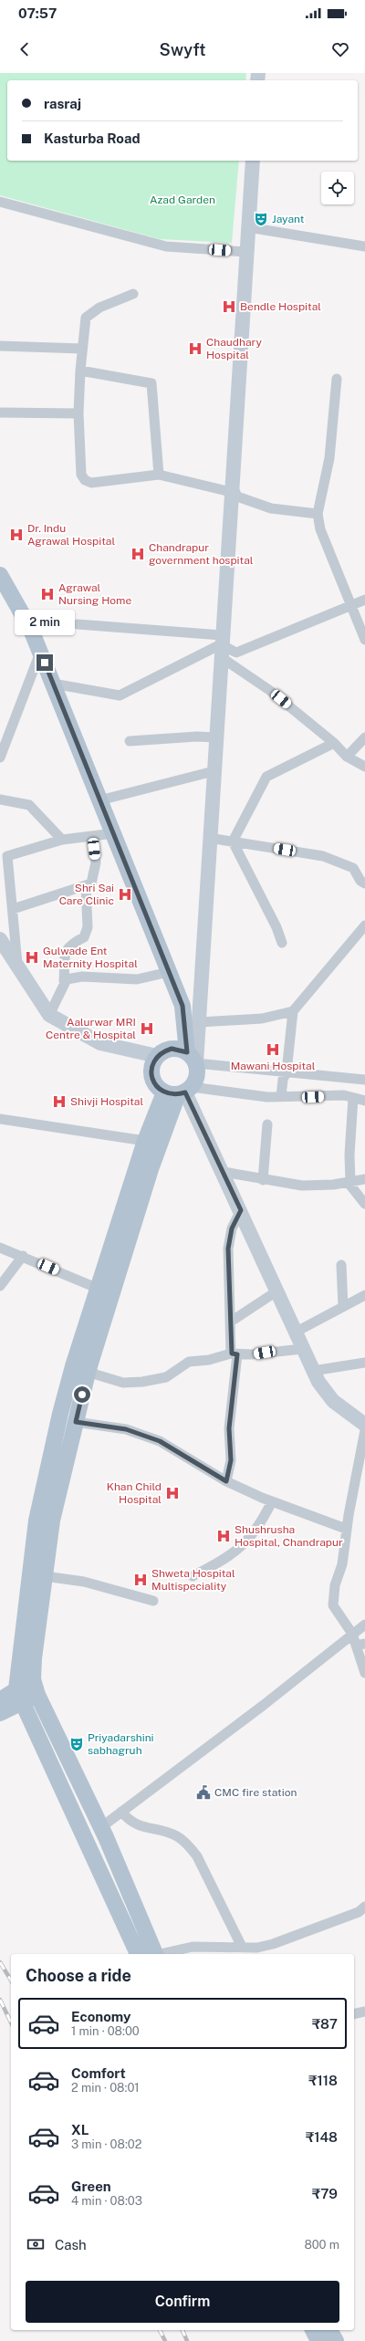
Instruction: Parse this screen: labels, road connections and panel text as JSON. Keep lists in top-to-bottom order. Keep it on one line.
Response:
{"parks":["Azad Garden"],"places":{"theatre":["Jayant","Priyadarshini sabhagruh"],"hospital":["Bendle Hospital","Chaudhary Hospital","Dr. Indu Agrawal Hospital","Chandrapur government hospital","Agrawal Nursing Home","Shri Sai Care Clinic","Gulwade Ent Maternity Hospital","Aalurwar MRI Centre & Hospital","Mawani Hospital","Shivji Hospital","Khan Child Hospital","Shushrusha Hospital, Chandrapur","Shweta Hospital Multispeciality"],"public building":["CMC fire station"]},"page":{"status":"07:57","header":"Swyft","banner":["rasraj","Kasturba Road"],"bubble":"2 min","heading":"Choose a ride","list":[{"name":"Economy","note":"1 min · 08:00","value":"₹87"},{"name":"Comfort","note":"2 min · 08:01","value":"₹118"},{"name":"XL","note":"3 min · 08:02","value":"₹148"},{"name":"Green","note":"4 min · 08:03","value":"₹79"}],"pay":["Cash","800 m"],"buttons":"Confirm"}}
